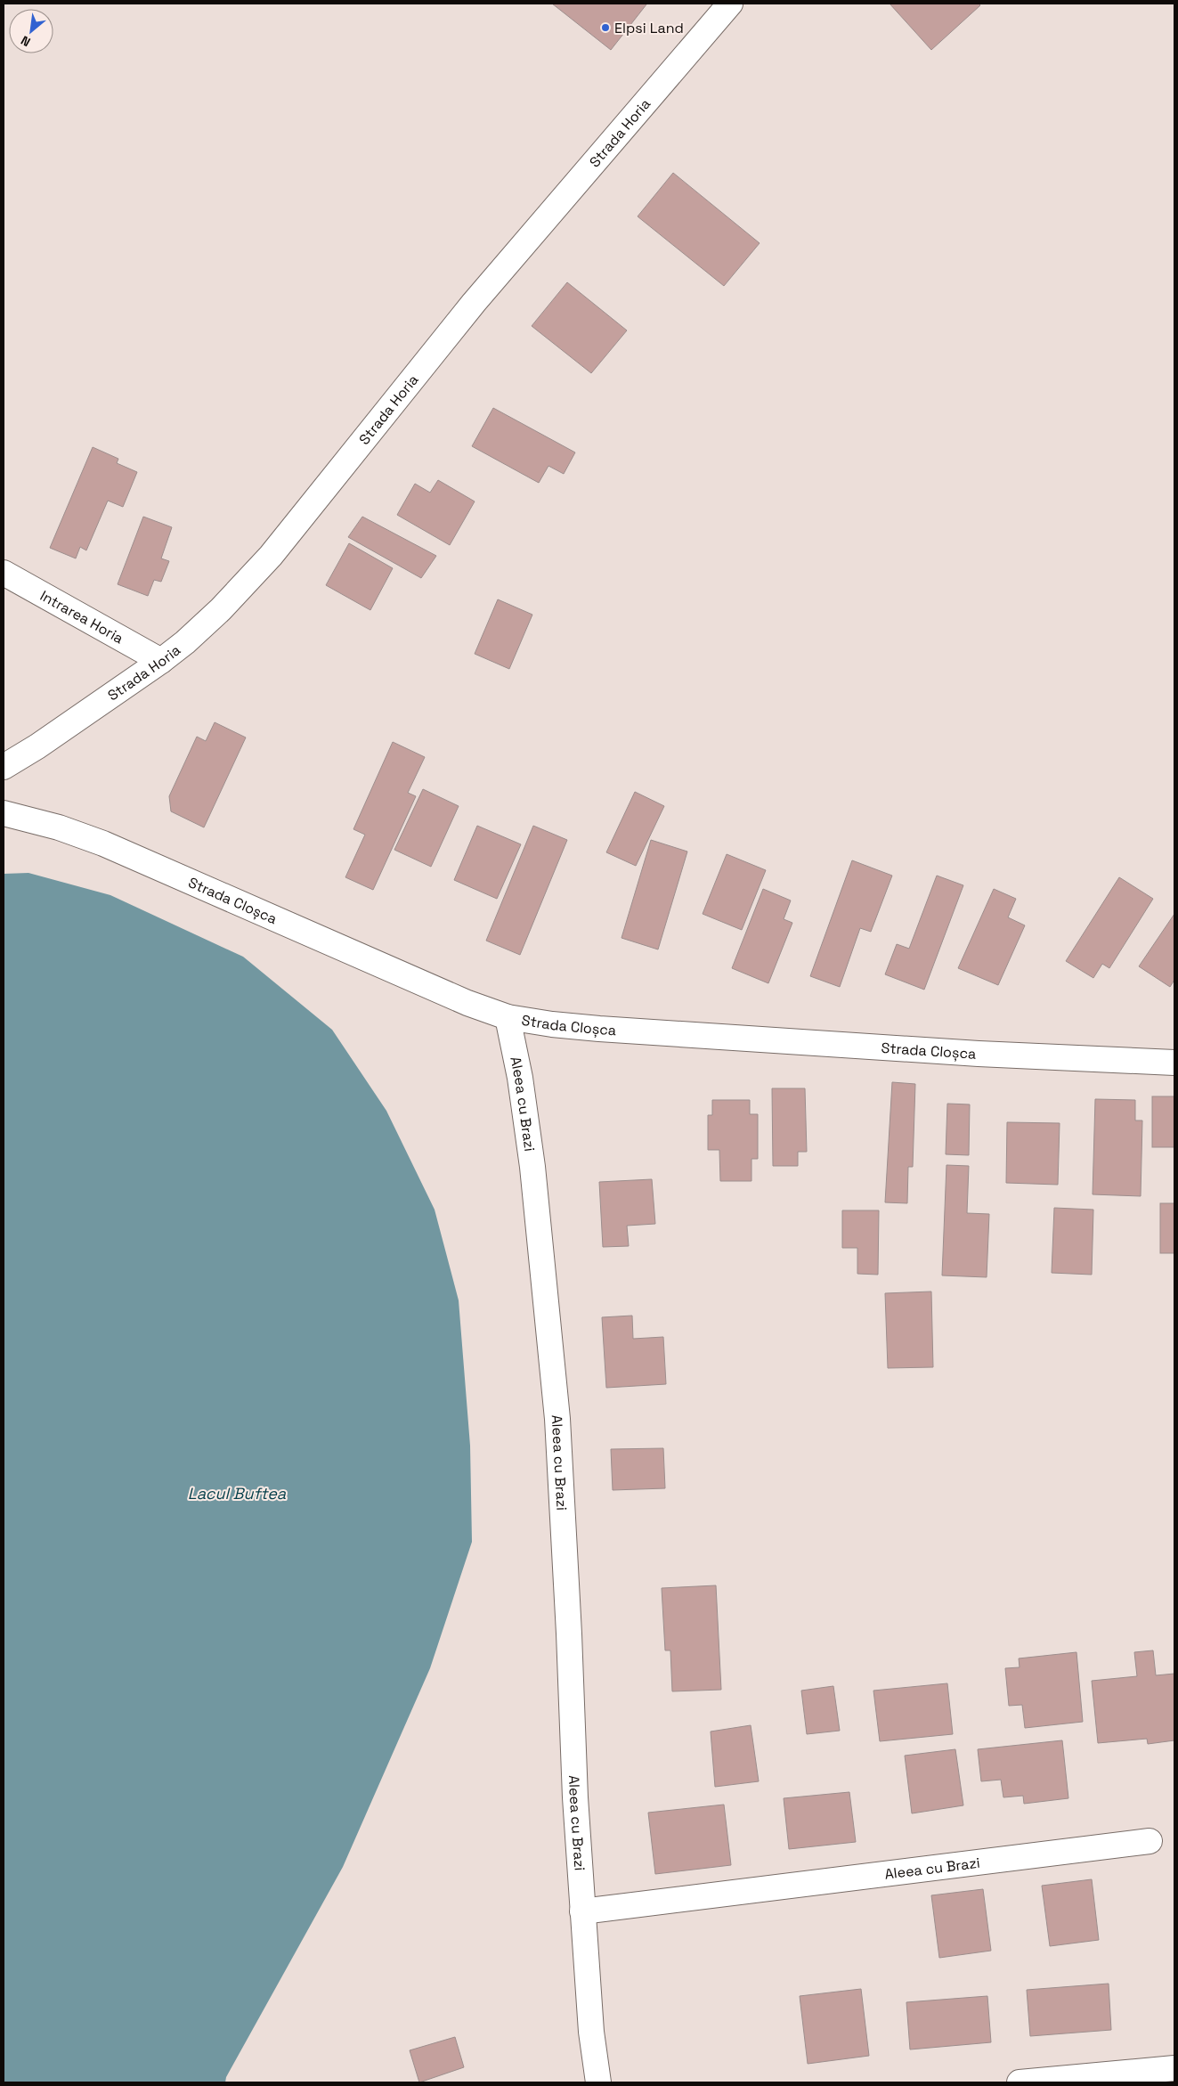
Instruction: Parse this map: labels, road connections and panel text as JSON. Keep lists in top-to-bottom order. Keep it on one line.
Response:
{"streets":{"street":["Strada Horia","Intrarea Horia","Strada Cloșca","Aleea cu Brazi"]},"crossings":[["Strada Horia","Intrarea Horia"],["Strada Cloșca","Aleea cu Brazi"]],"water":["Lacul Buftea"],"places":["Elpsi Land"],"north":"bottom left"}
